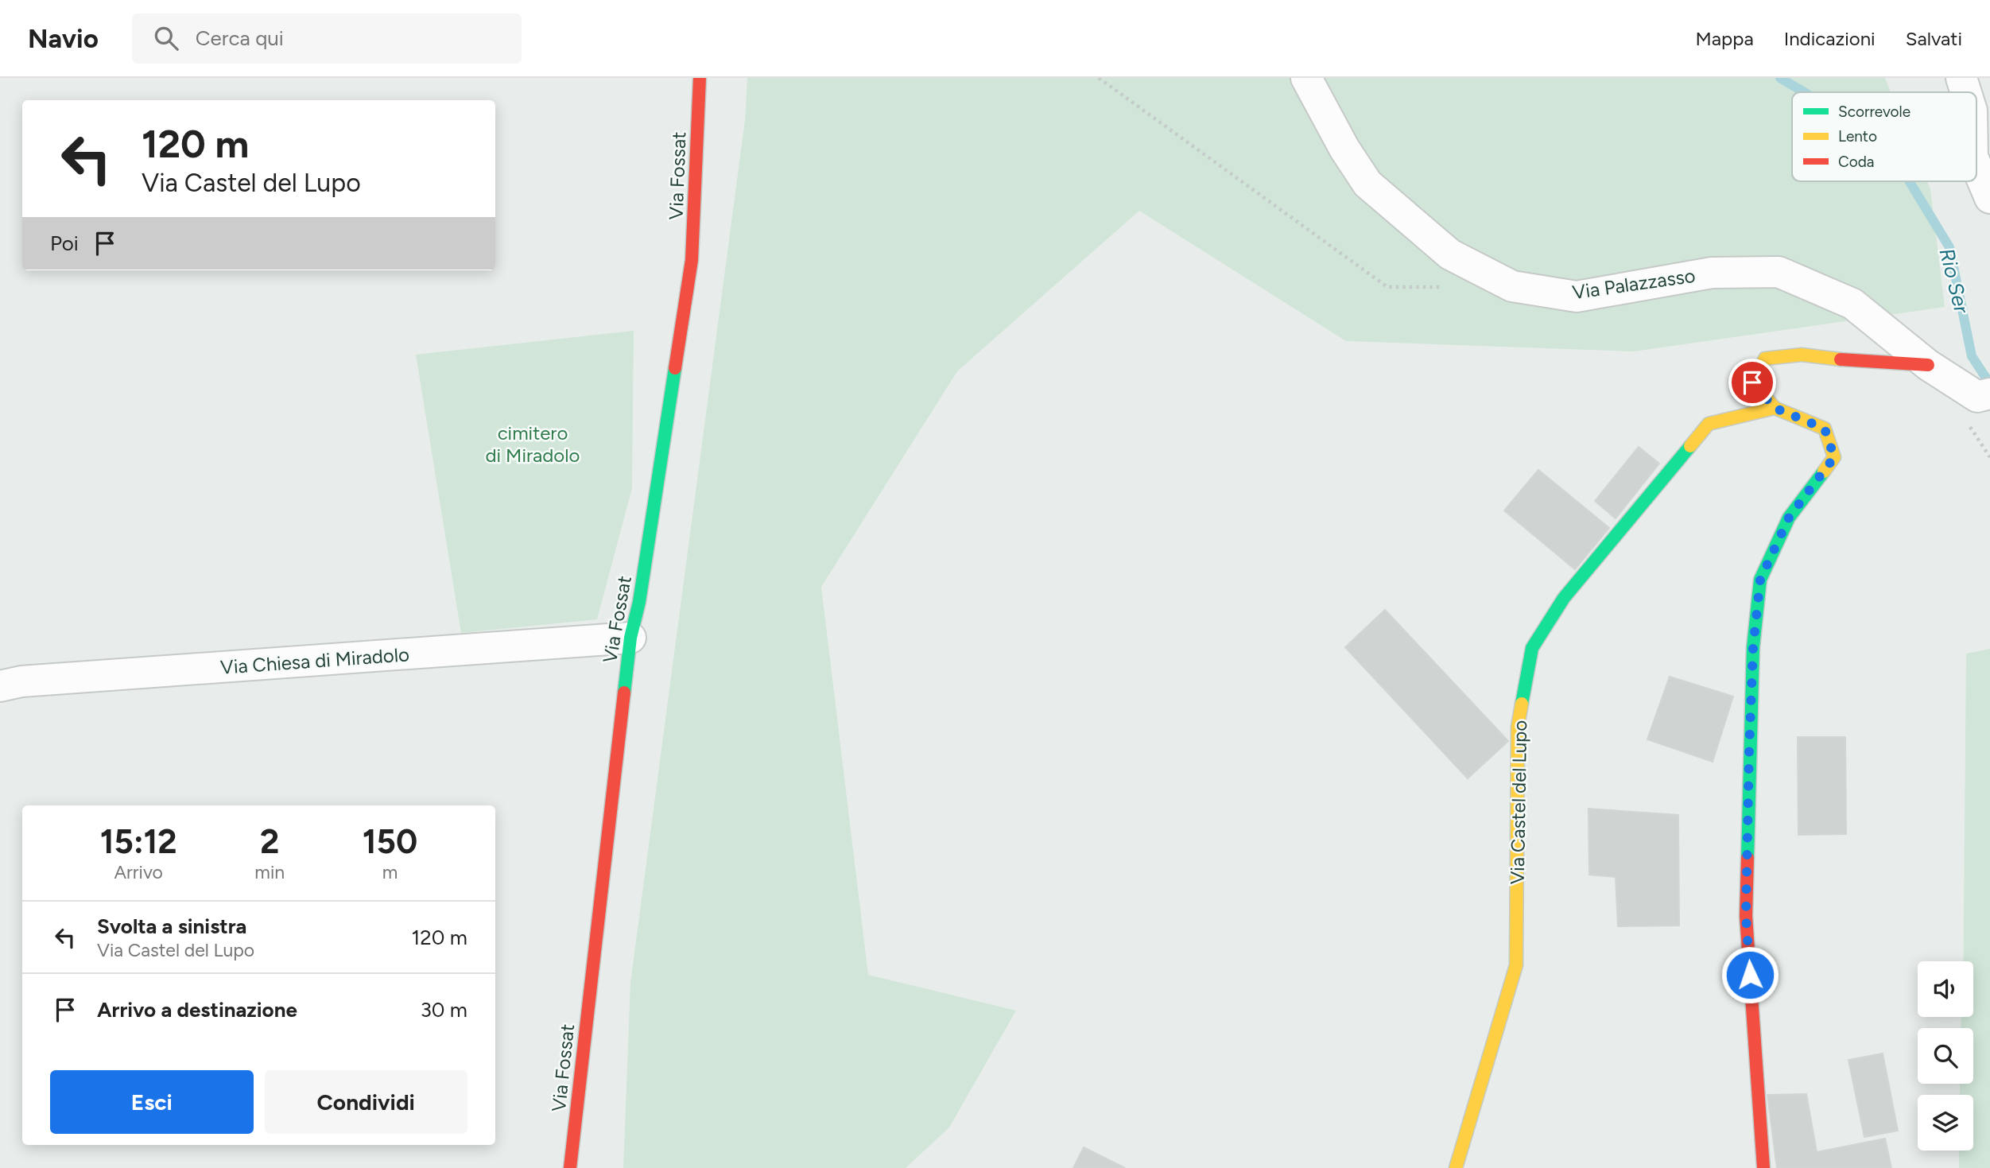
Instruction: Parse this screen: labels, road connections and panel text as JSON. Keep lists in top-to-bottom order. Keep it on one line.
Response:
{"streets":{"street":["Via Fossat","Via Palazzasso","Via Chiesa di Miradolo","Via Castel del Lupo"]},"crossings":[["Via Fossat","Via Chiesa di Miradolo"]],"water":["Rio Ser"],"parks":["cimitero di Miradolo"],"legend":["Scorrevole","Lento","Coda"],"page":{"header":"Navio","search":"Cerca qui","nav":["Mappa","Indicazioni","Salvati"],"turn":["120 m","Via Castel del Lupo"],"then":"Poi","eta":["15:12","Arrivo","2","min","150","m"],"list":[{"name":"Svolta a sinistra","note":"Via Castel del Lupo","value":"120 m"},{"name":"Arrivo a destinazione","value":"30 m"}],"buttons":["Esci","Condividi"]}}
